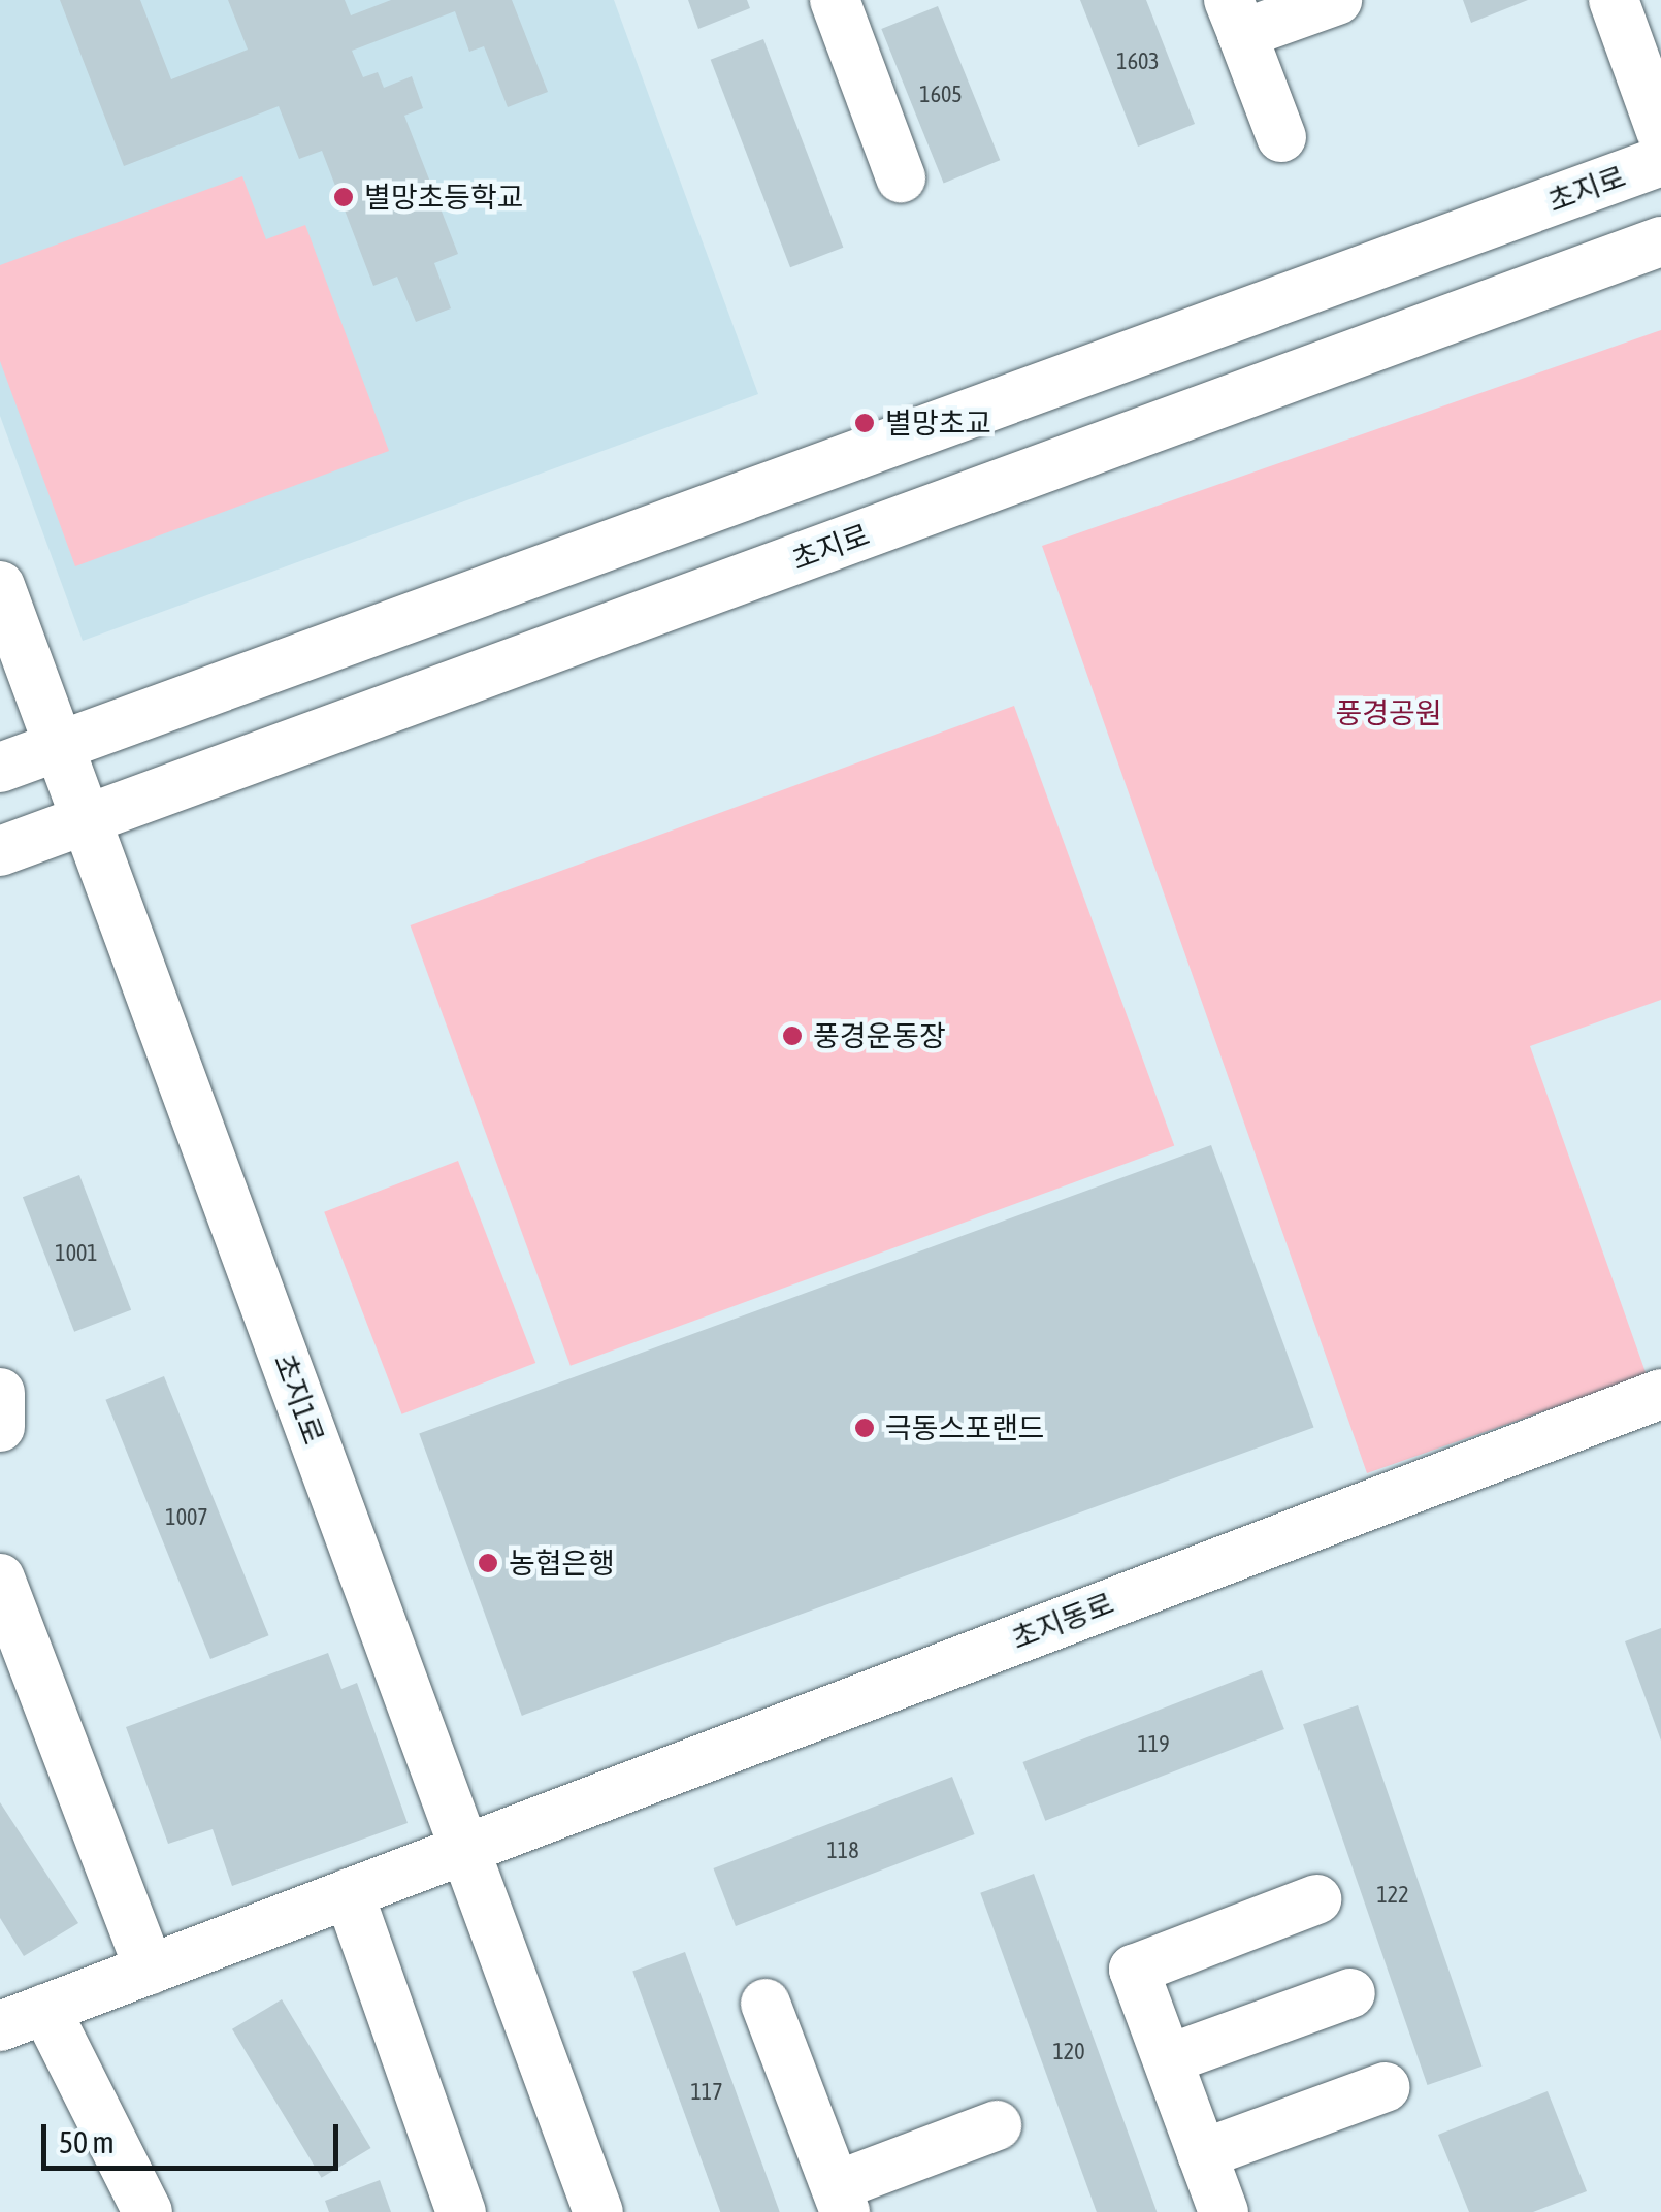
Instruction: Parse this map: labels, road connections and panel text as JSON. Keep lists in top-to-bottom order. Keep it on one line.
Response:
{"streets":{"street":["초지로","초지1로","초지동로"]},"crossings":[["초지로","초지1로"],["초지1로","초지동로"]],"parks":["풍경공원"],"places":["별망초등학교","별망초교","풍경운동장","극동스포랜드","농협은행"],"house_numbers":["1603","1605","1001","1007","119","118","122","120","117"],"scale_bar":"50 m"}
